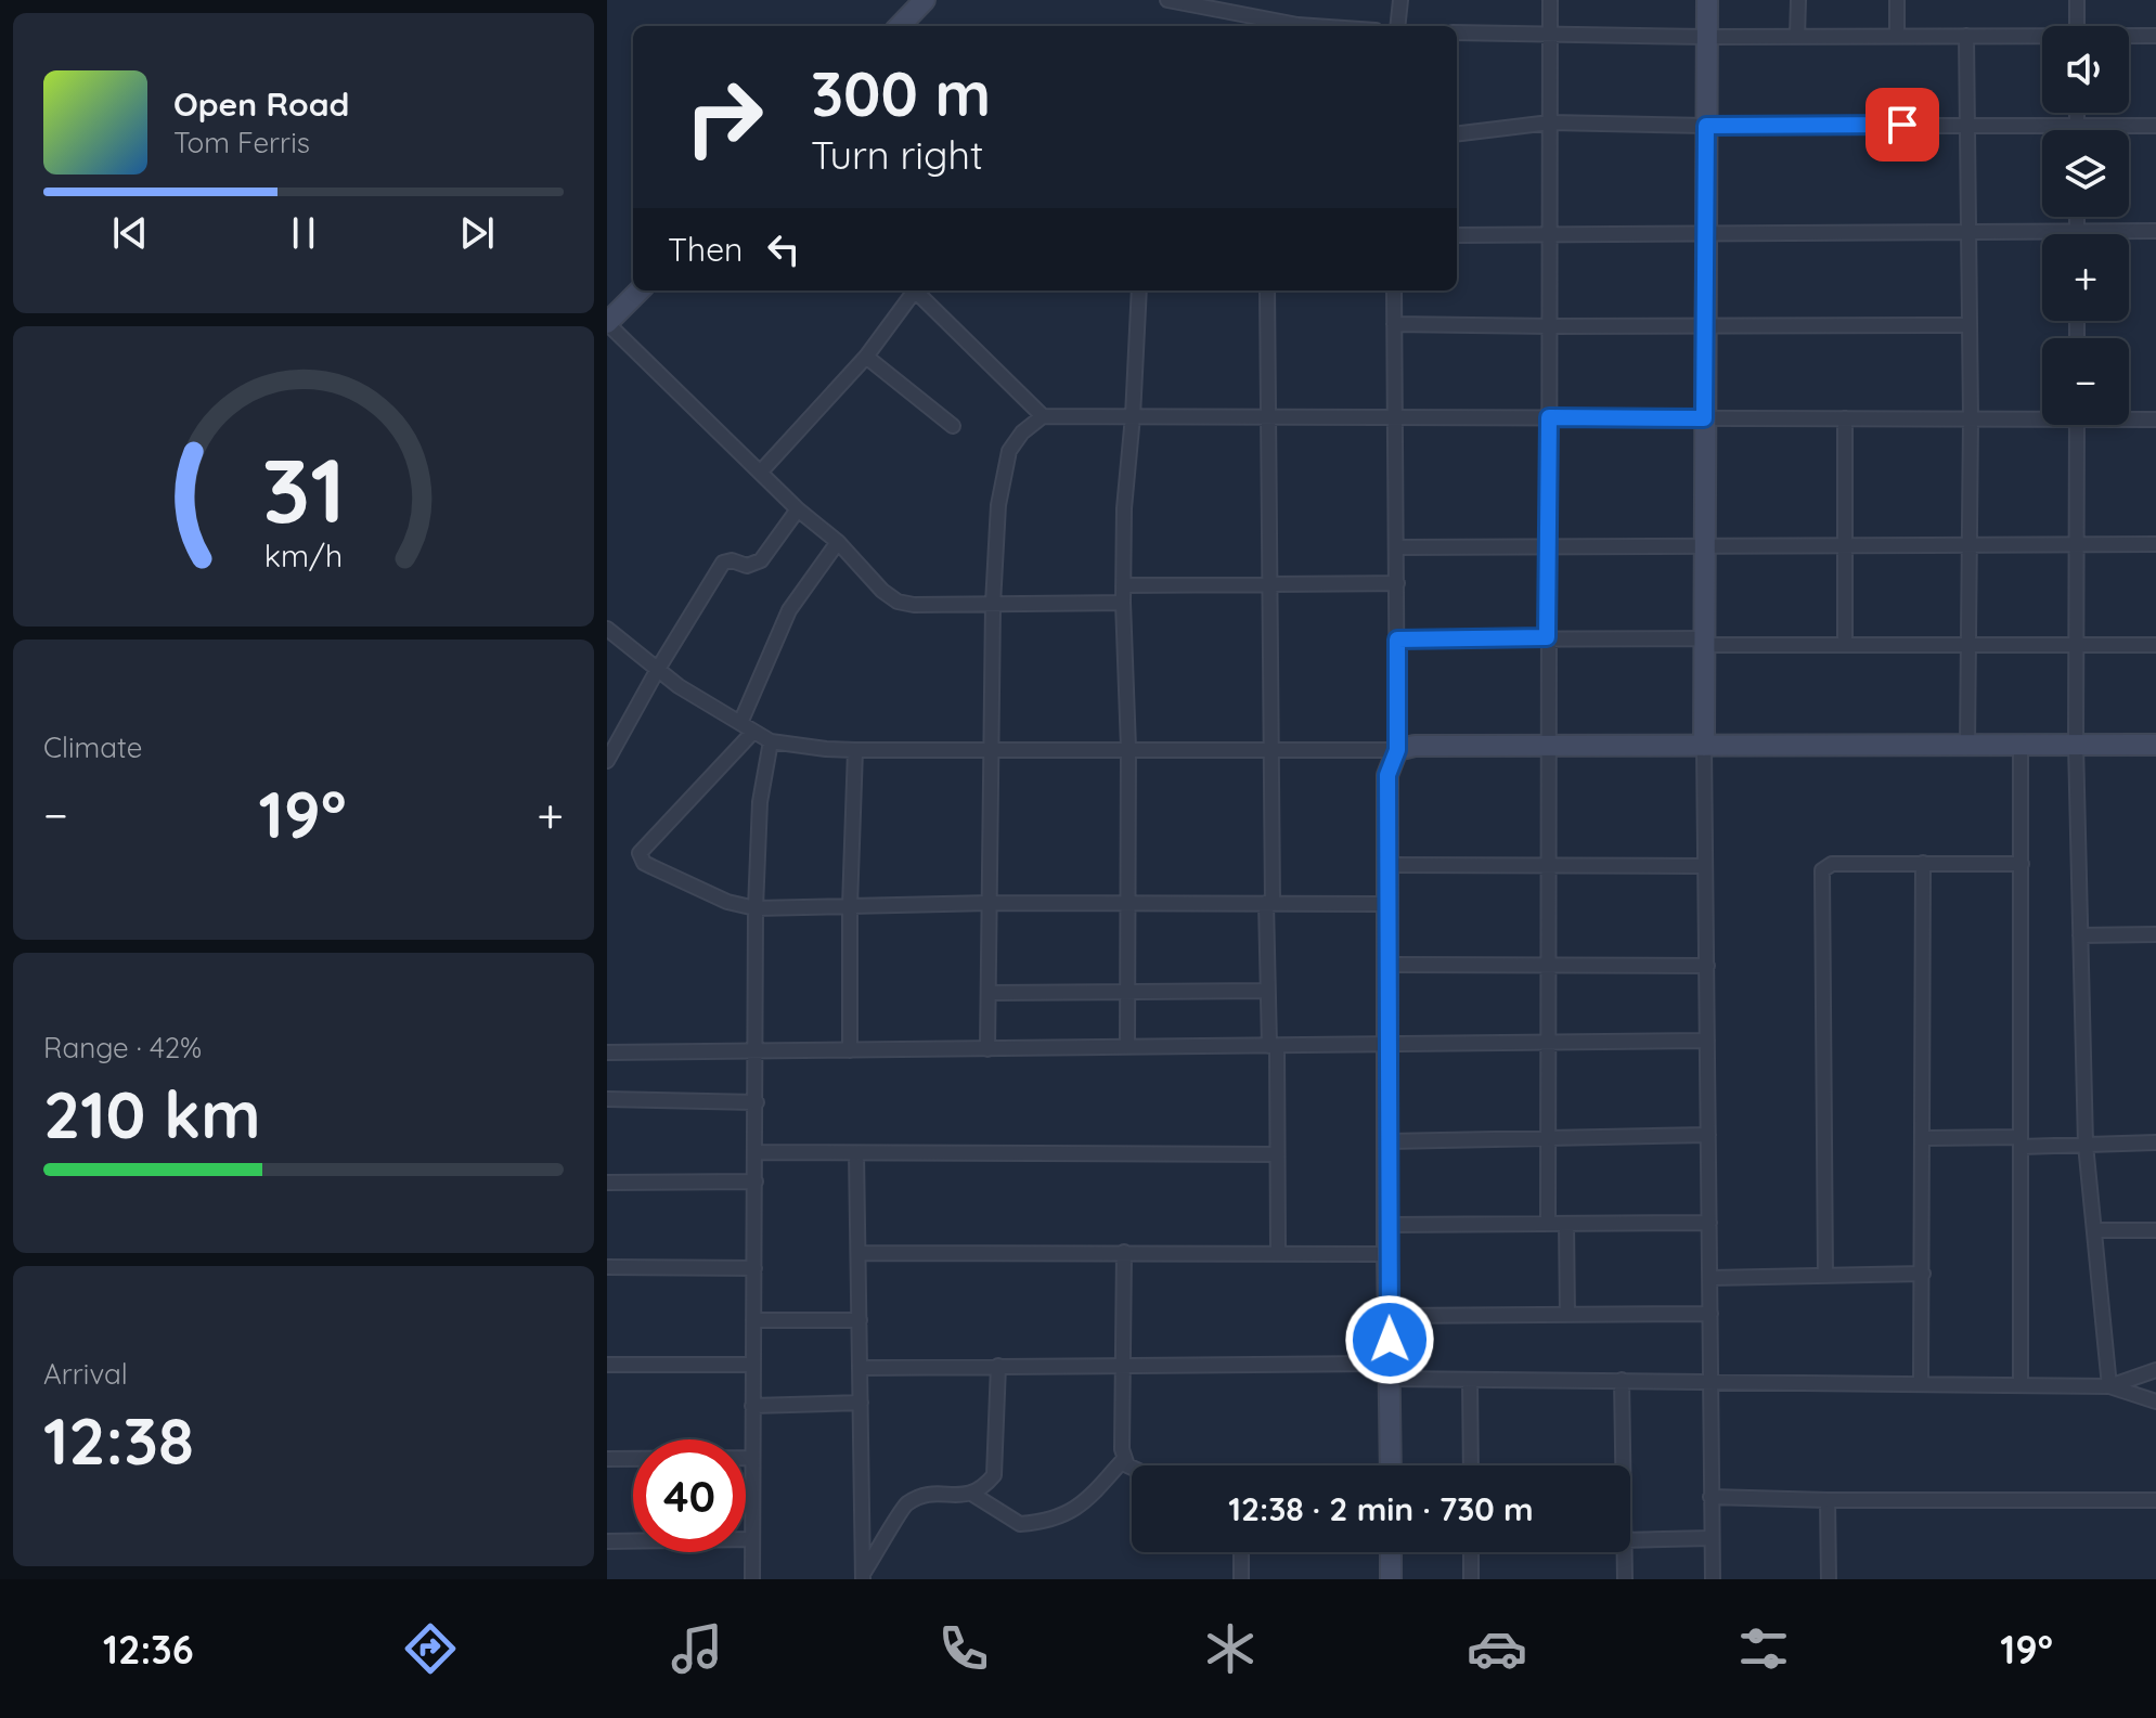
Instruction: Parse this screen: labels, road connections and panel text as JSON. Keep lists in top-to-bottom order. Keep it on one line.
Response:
{"page":{"map_buttons":["+","−"],"turn":["300 m","Turn right"],"song":["Open Road","Tom Ferris"],"then":"Then","tile":["Climate",["Range · 42%","210 km"],["Arrival","12:38"]],"heat":["−","19°","+"],"limit":"40","trip":"12:38 · 2 min · 730 m","tabs":["12:36","19°"],"gauge":["31","km/h"]}}
